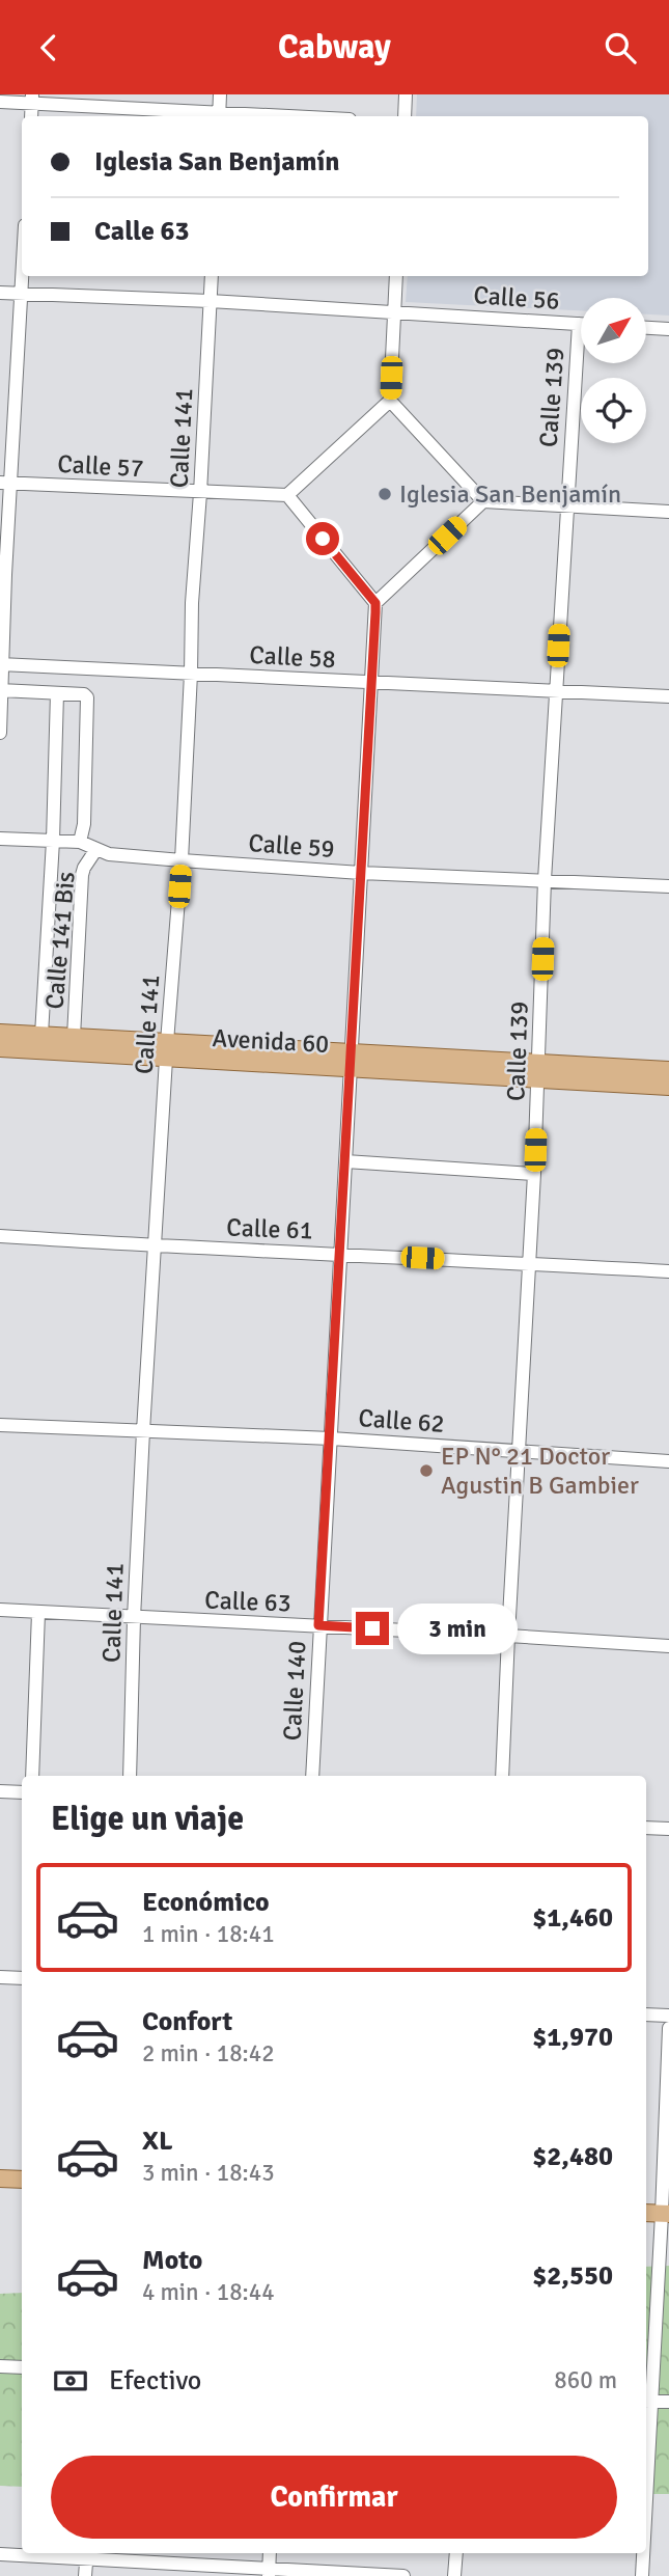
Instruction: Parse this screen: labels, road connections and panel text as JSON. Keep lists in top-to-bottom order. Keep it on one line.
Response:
{"streets":{"main road":["Avenida 60"],"street":["Calle 56","Calle 139","Calle 141","Calle 57","Calle 58","Calle 59","Calle 141 Bis","Calle 61","Calle 62","Calle 63","Calle 140"]},"crossings":[["Calle 56","Calle 139"],["Calle 56","Calle 141"],["Calle 139","Calle 58"],["Calle 139","Calle 59"],["Calle 139","Avenida 60"],["Calle 139","Calle 61"],["Calle 139","Calle 62"],["Calle 139","Calle 63"],["Calle 141","Calle 57"],["Calle 141","Calle 58"],["Calle 141","Calle 59"],["Calle 141","Avenida 60"],["Calle 141","Calle 61"],["Calle 141","Calle 62"],["Calle 141","Calle 63"],["Calle 58","Calle 140"],["Calle 59","Calle 141 Bis"],["Calle 59","Calle 140"],["Calle 141 Bis","Avenida 60"],["Avenida 60","Calle 140"],["Calle 61","Calle 140"],["Calle 62","Calle 140"],["Calle 63","Calle 140"]],"places":["Iglesia San Benjamín","EP N° 21 Doctor Agustin B Gambier"],"north":"top right","page":{"header":"Cabway","banner":["Iglesia San Benjamín","Calle 63"],"bubble":"3 min","heading":"Elige un viaje","list":[{"name":"Económico","note":"1 min · 18:41","value":"$1,460"},{"name":"Confort","note":"2 min · 18:42","value":"$1,970"},{"name":"XL","note":"3 min · 18:43","value":"$2,480"},{"name":"Moto","note":"4 min · 18:44","value":"$2,550"}],"pay":["Efectivo","860 m"],"buttons":"Confirmar"}}
